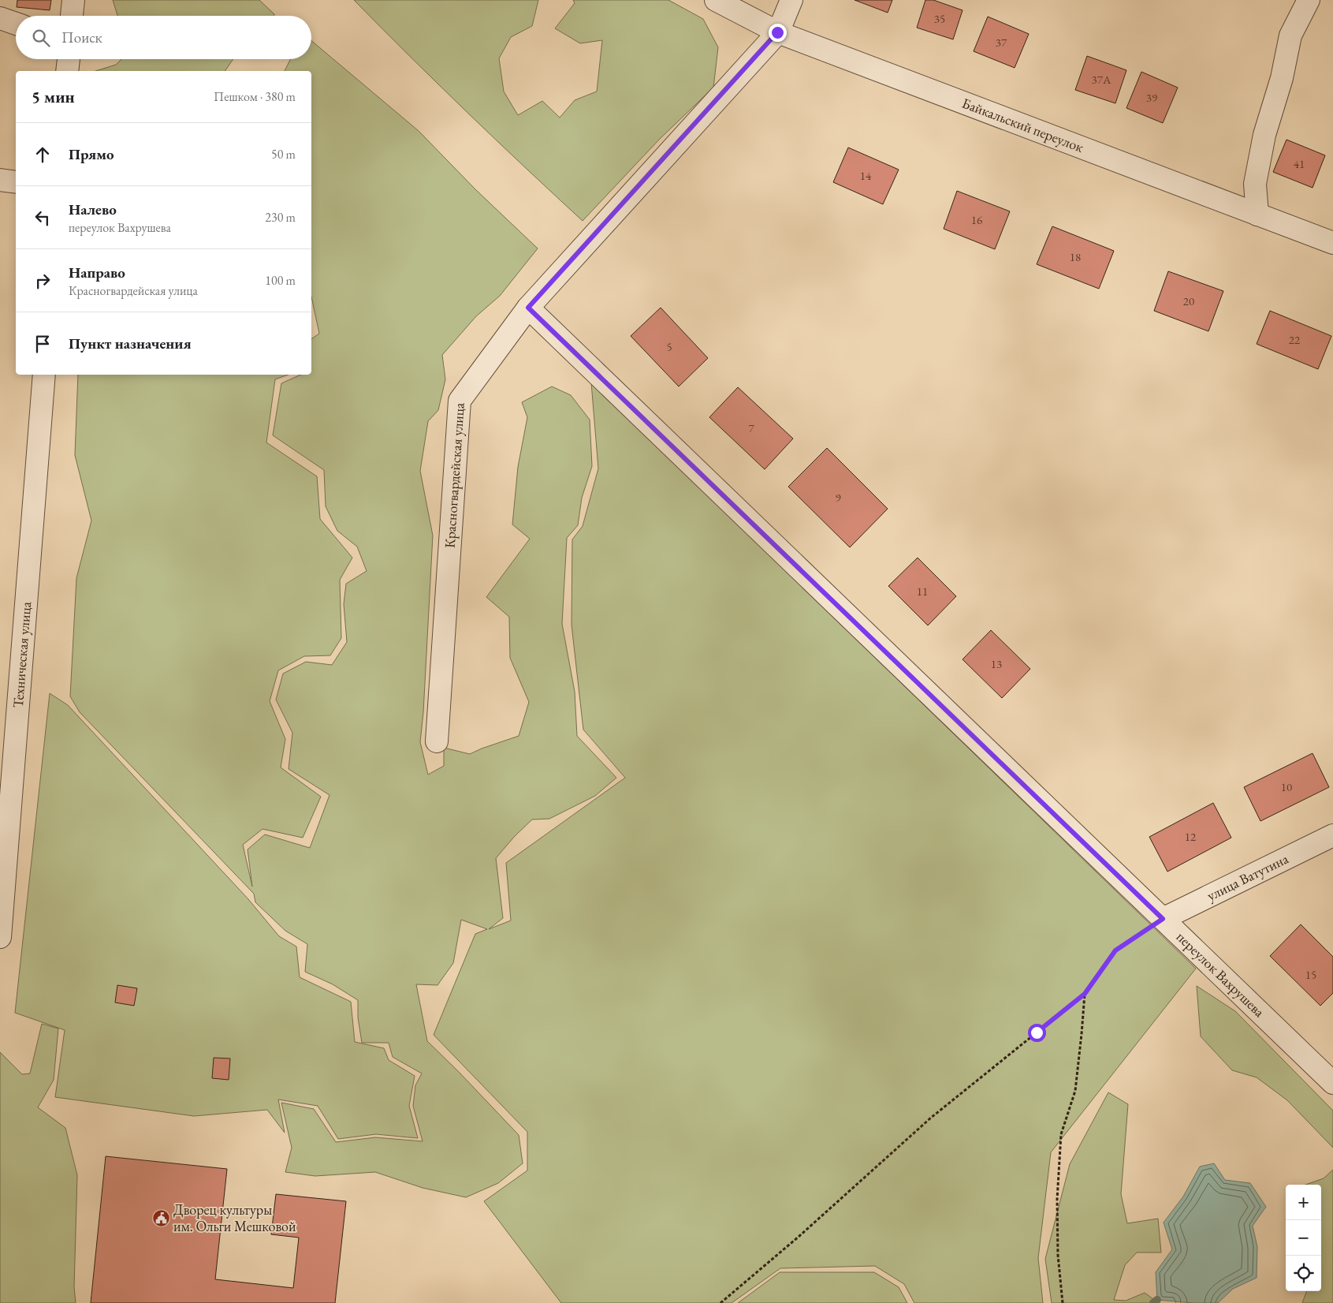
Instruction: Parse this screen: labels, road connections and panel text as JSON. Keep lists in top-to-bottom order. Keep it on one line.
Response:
{"streets":{"street":["Байкальский переулок","Красногвардейская улица","Техническая улица","улица Ватутина","переулок Вахрушева"]},"crossings":[["Байкальский переулок","Красногвардейская улица"],["Красногвардейская улица","переулок Вахрушева"],["улица Ватутина","переулок Вахрушева"]],"places":{"public building":["Дворец культуры им. Ольги Мешковой"]},"house_numbers":["35","37","37А","39","41","14","16","18","20","22","5","7","9","11","13","10","12","15"],"page":{"search":"Поиск","heading":["5 мин","Пешком · 380 m"],"list":[["Прямо","50 m"],["Налево","переулок Вахрушева","230 m"],["Направо","Красногвардейская улица","100 m"],"Пункт назначения"],"map_buttons":["+","−"]}}
